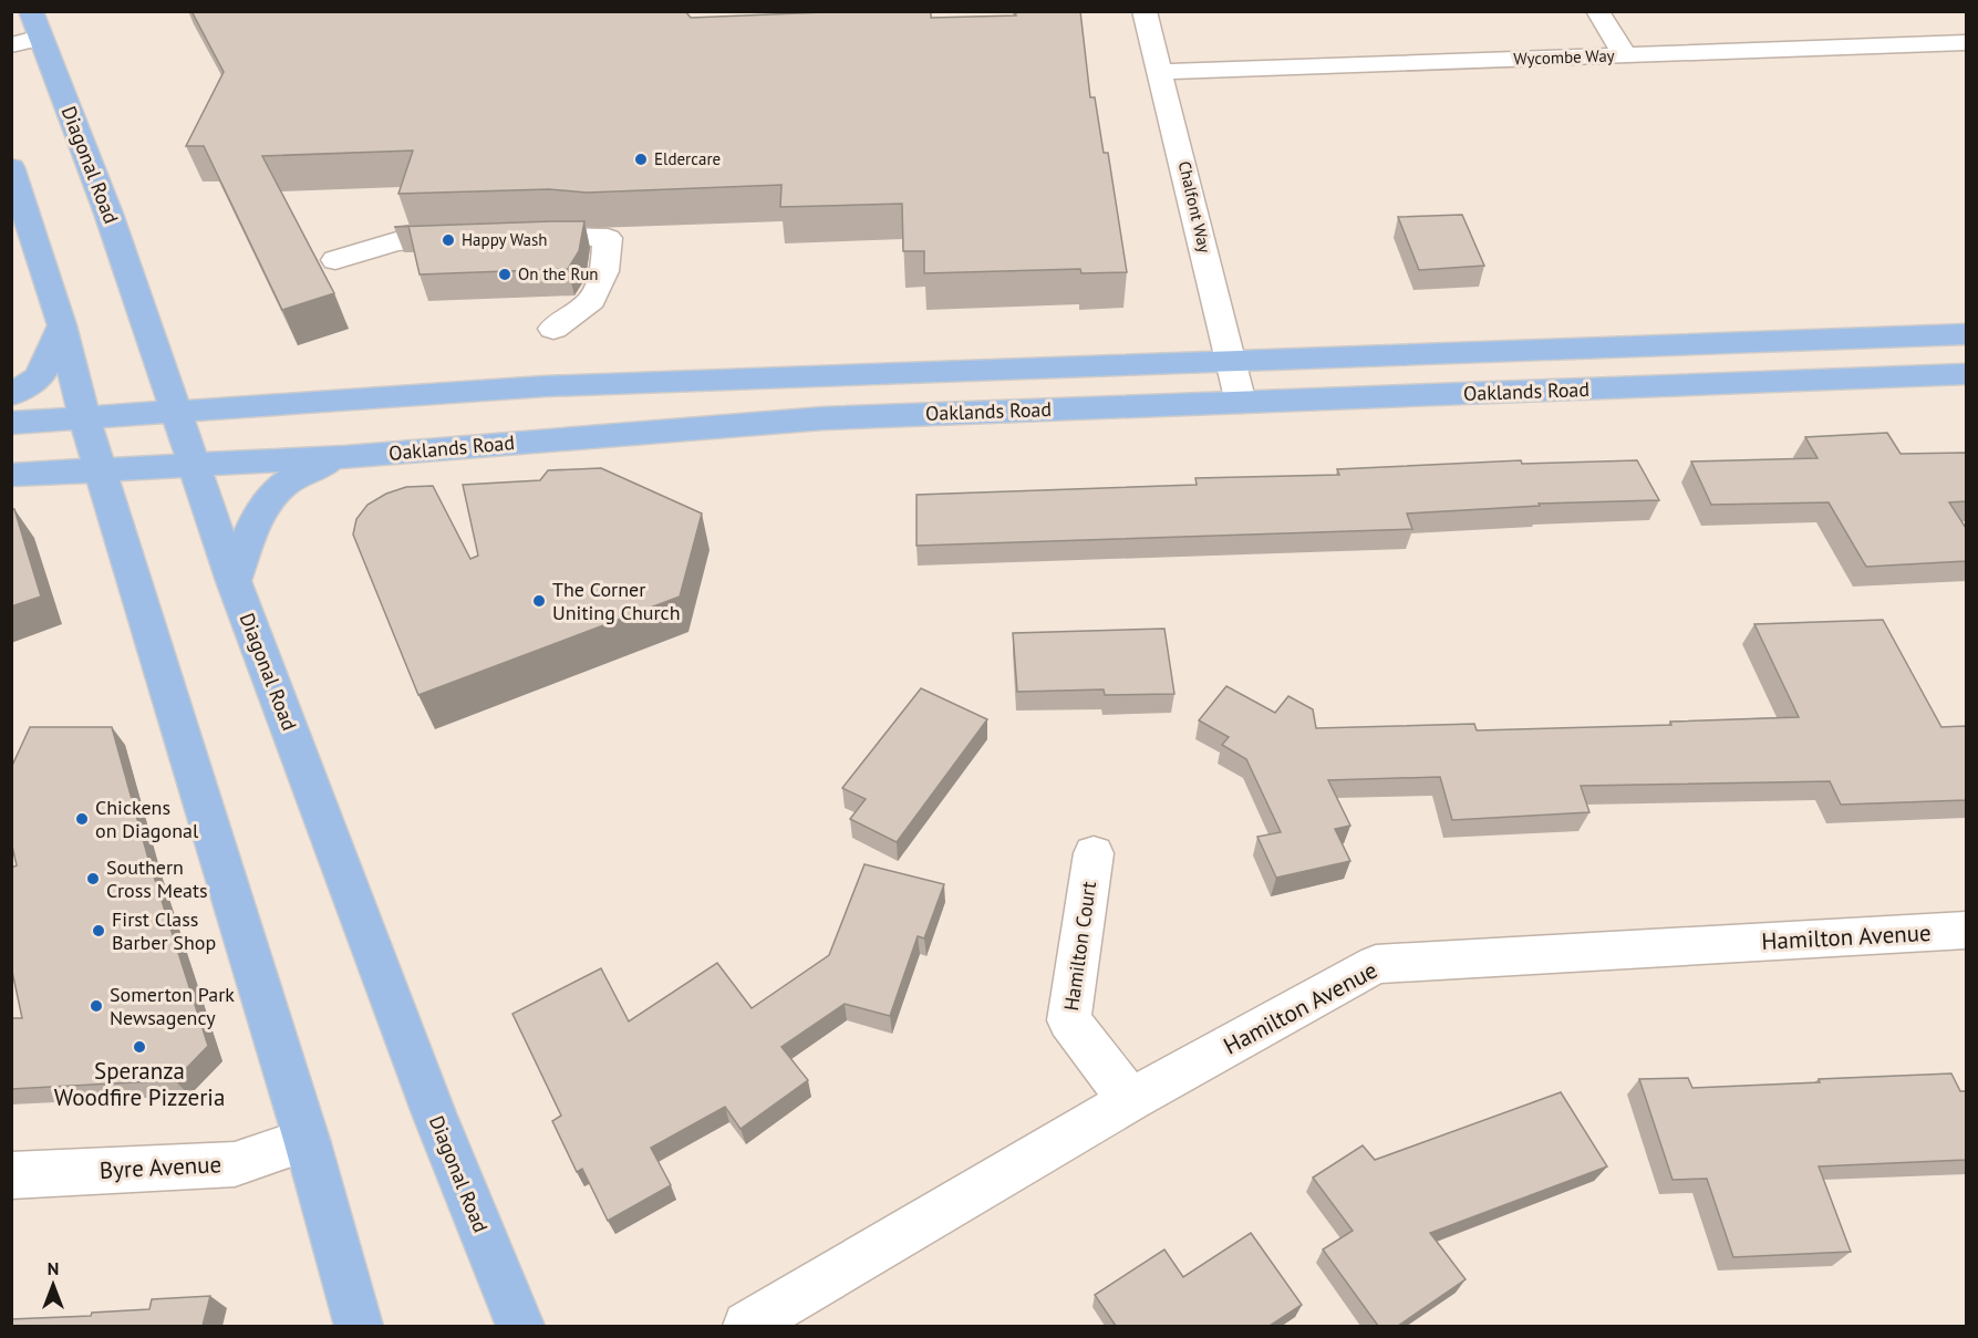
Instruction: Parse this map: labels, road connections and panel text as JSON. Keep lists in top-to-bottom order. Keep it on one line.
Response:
{"streets":{"main road":["Diagonal Road","Oaklands Road"],"street":["Wycombe Way","Chalfont Way","Hamilton Avenue","Hamilton Court","Byre Avenue"]},"crossings":[["Wycombe Way","Chalfont Way"],["Diagonal Road","Oaklands Road"],["Chalfont Way","Oaklands Road"],["Hamilton Avenue","Hamilton Court"]],"places":["Eldercare","Happy Wash","On the Run","The Corner Uniting Church","Chickens on Diagonal","Southern Cross Meats","First Class Barber Shop","Somerton Park Newsagency","Speranza Woodfire Pizzeria"],"north":"top"}
